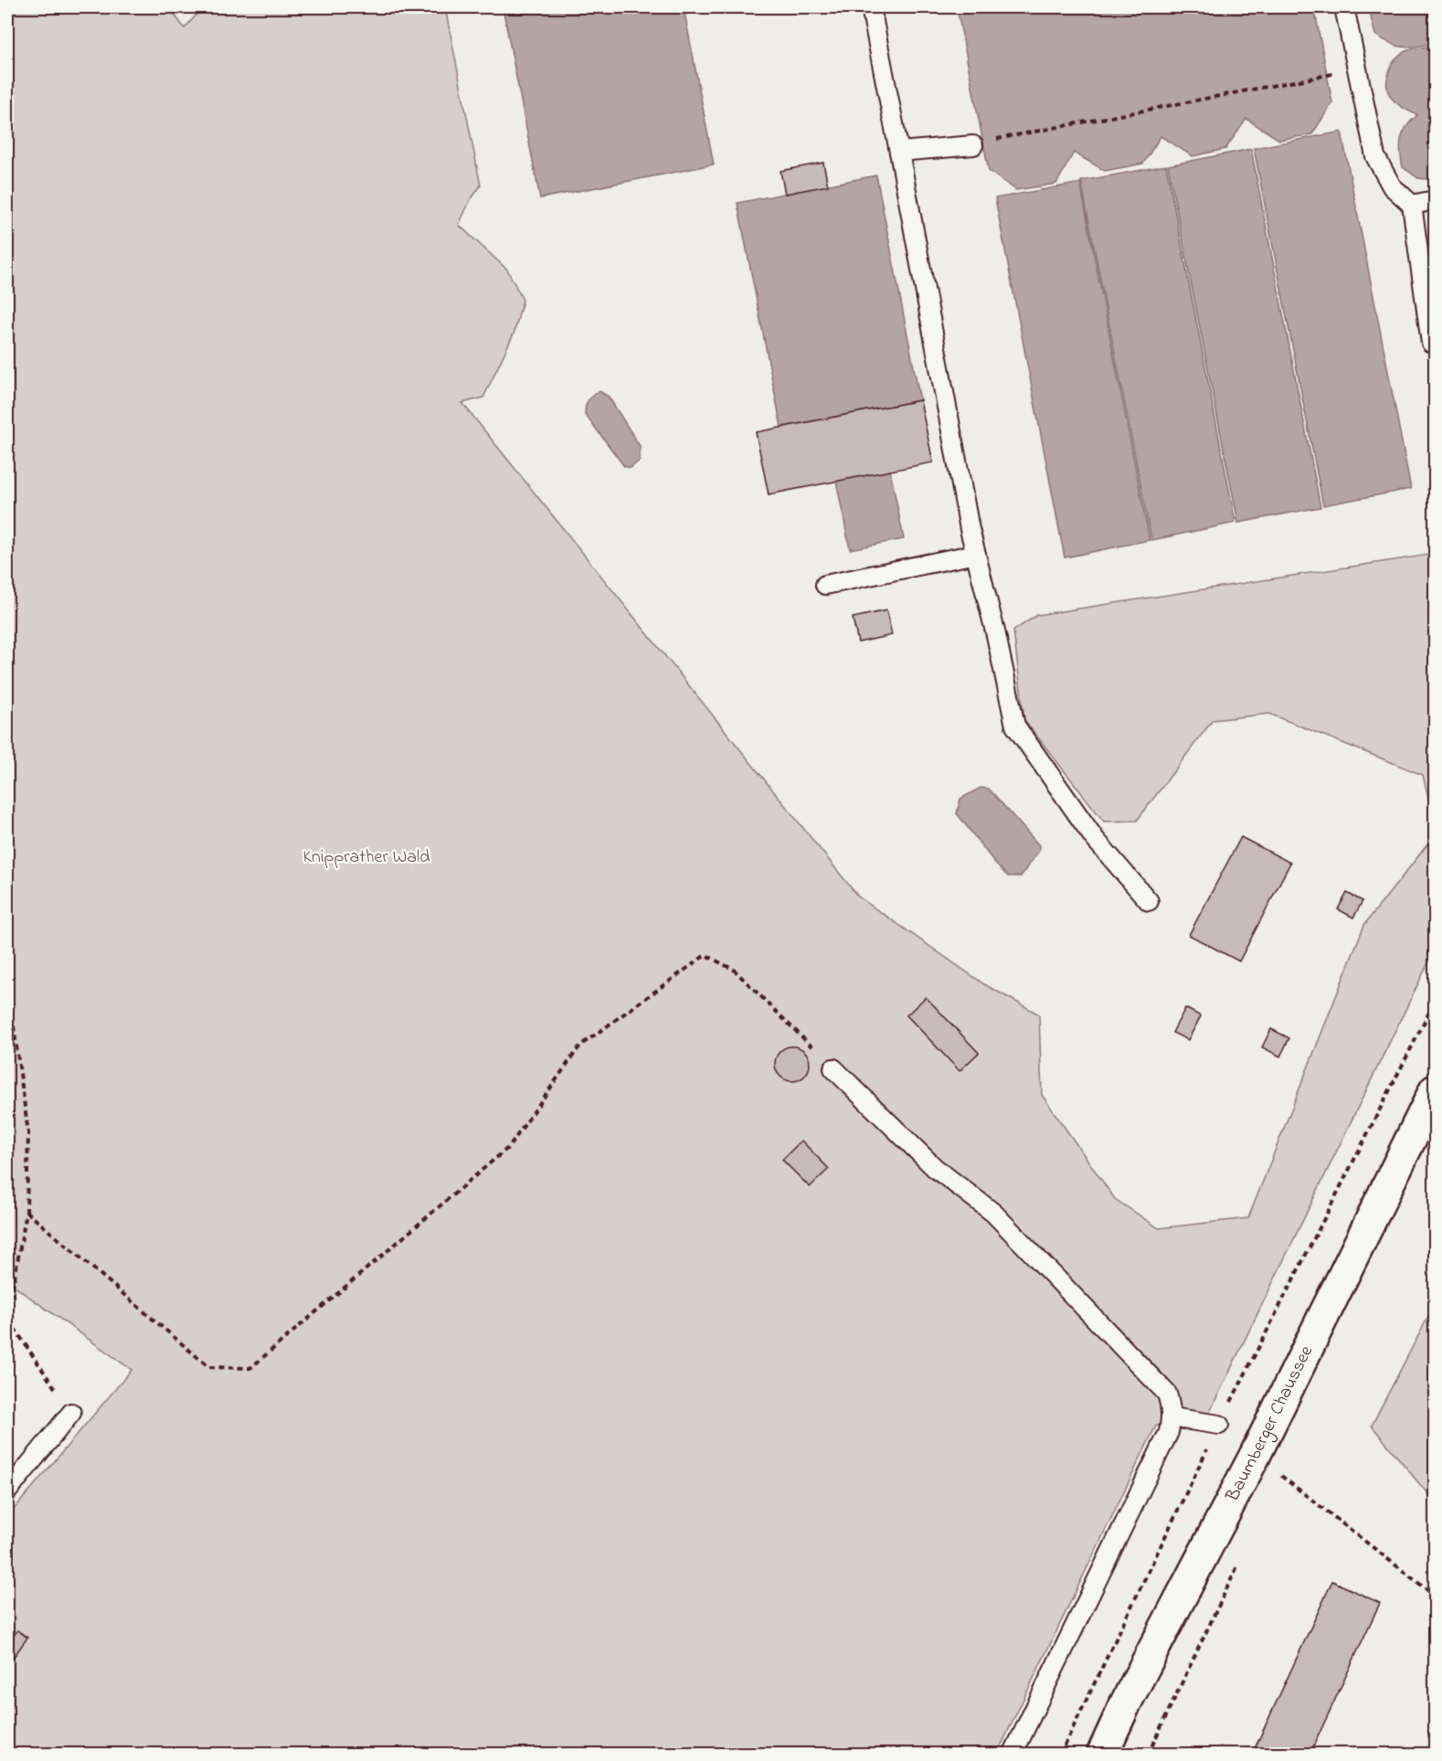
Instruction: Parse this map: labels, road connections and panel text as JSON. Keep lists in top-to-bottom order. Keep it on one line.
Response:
{"streets":{"street":["Baumberger Chaussee"]},"parks":["Knipprather Wald"]}
